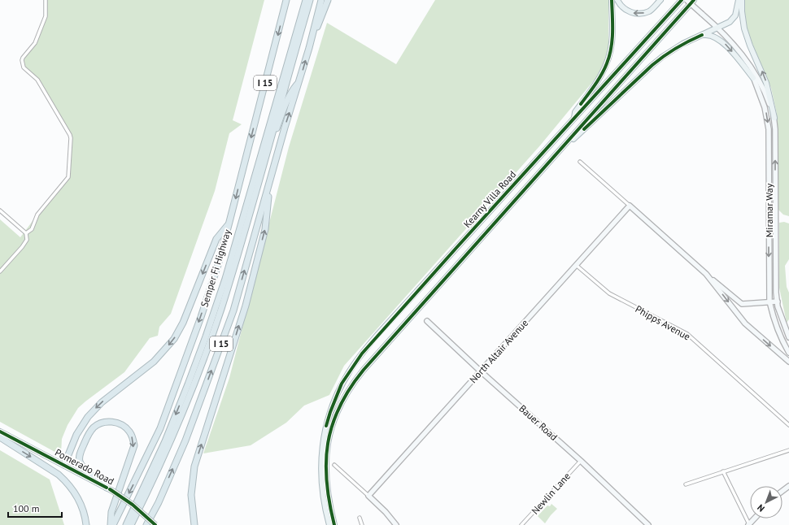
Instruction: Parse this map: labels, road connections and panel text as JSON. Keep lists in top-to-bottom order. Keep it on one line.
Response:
{"streets":{"highway":["I 15","Semper Fi Highway"],"main road":["Kearny Villa Road","Pomerado Road"],"street":["Miramar Way","Phipps Avenue","North Altair Avenue","Bauer Road","Newlin Lane"]},"crossings":[["Phipps Avenue","North Altair Avenue"],["North Altair Avenue","Bauer Road"],["Bauer Road","Newlin Lane"]],"scale_bar":"100 m","north":"bottom left"}
